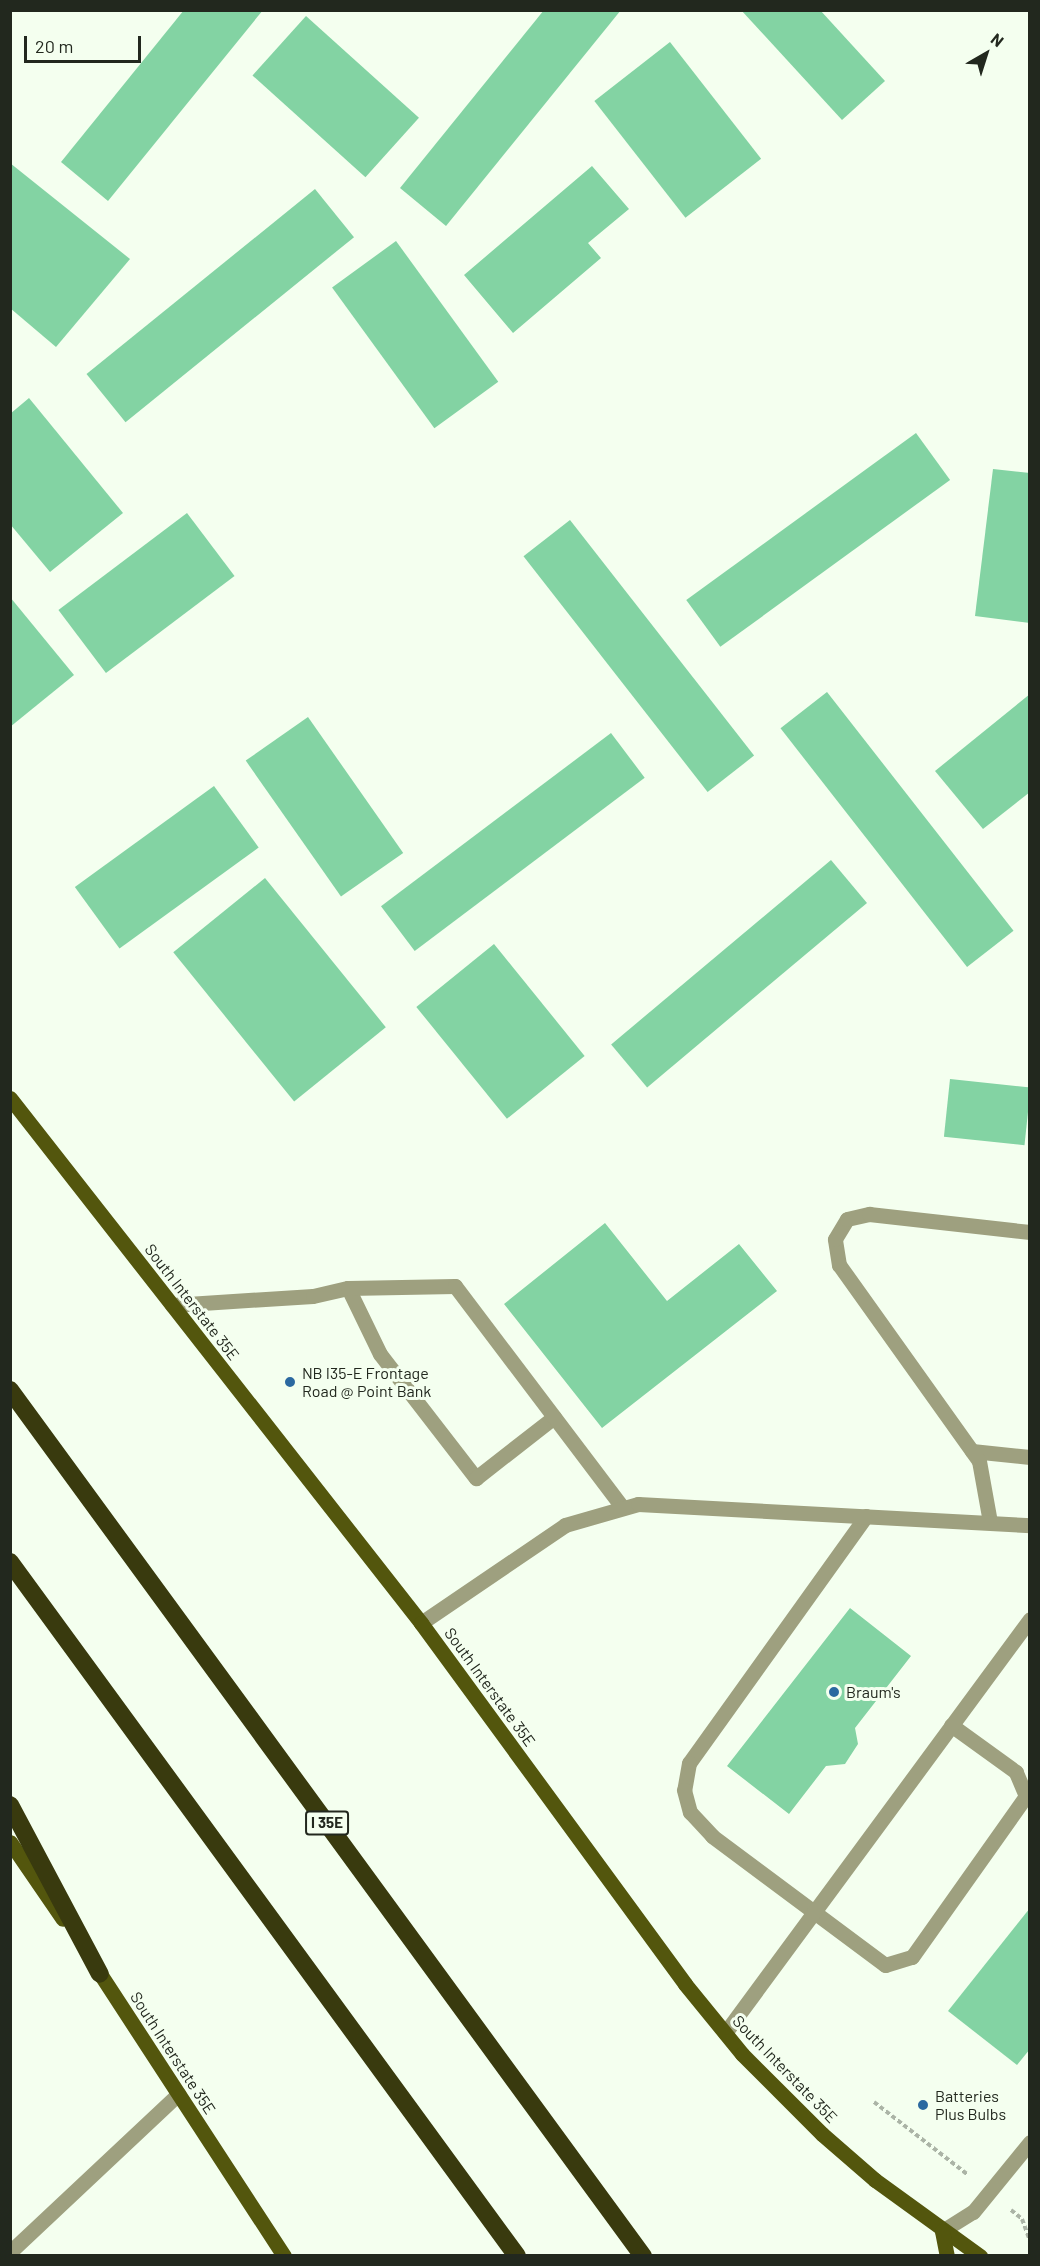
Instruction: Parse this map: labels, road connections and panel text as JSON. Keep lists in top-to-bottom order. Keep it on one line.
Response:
{"streets":{"highway":["I 35E"],"main road":["South Interstate 35E"]},"places":["NB I35-E Frontage Road @ Point Bank","Braum's","Batteries Plus Bulbs"],"scale_bar":"20 m","north":"top right"}
